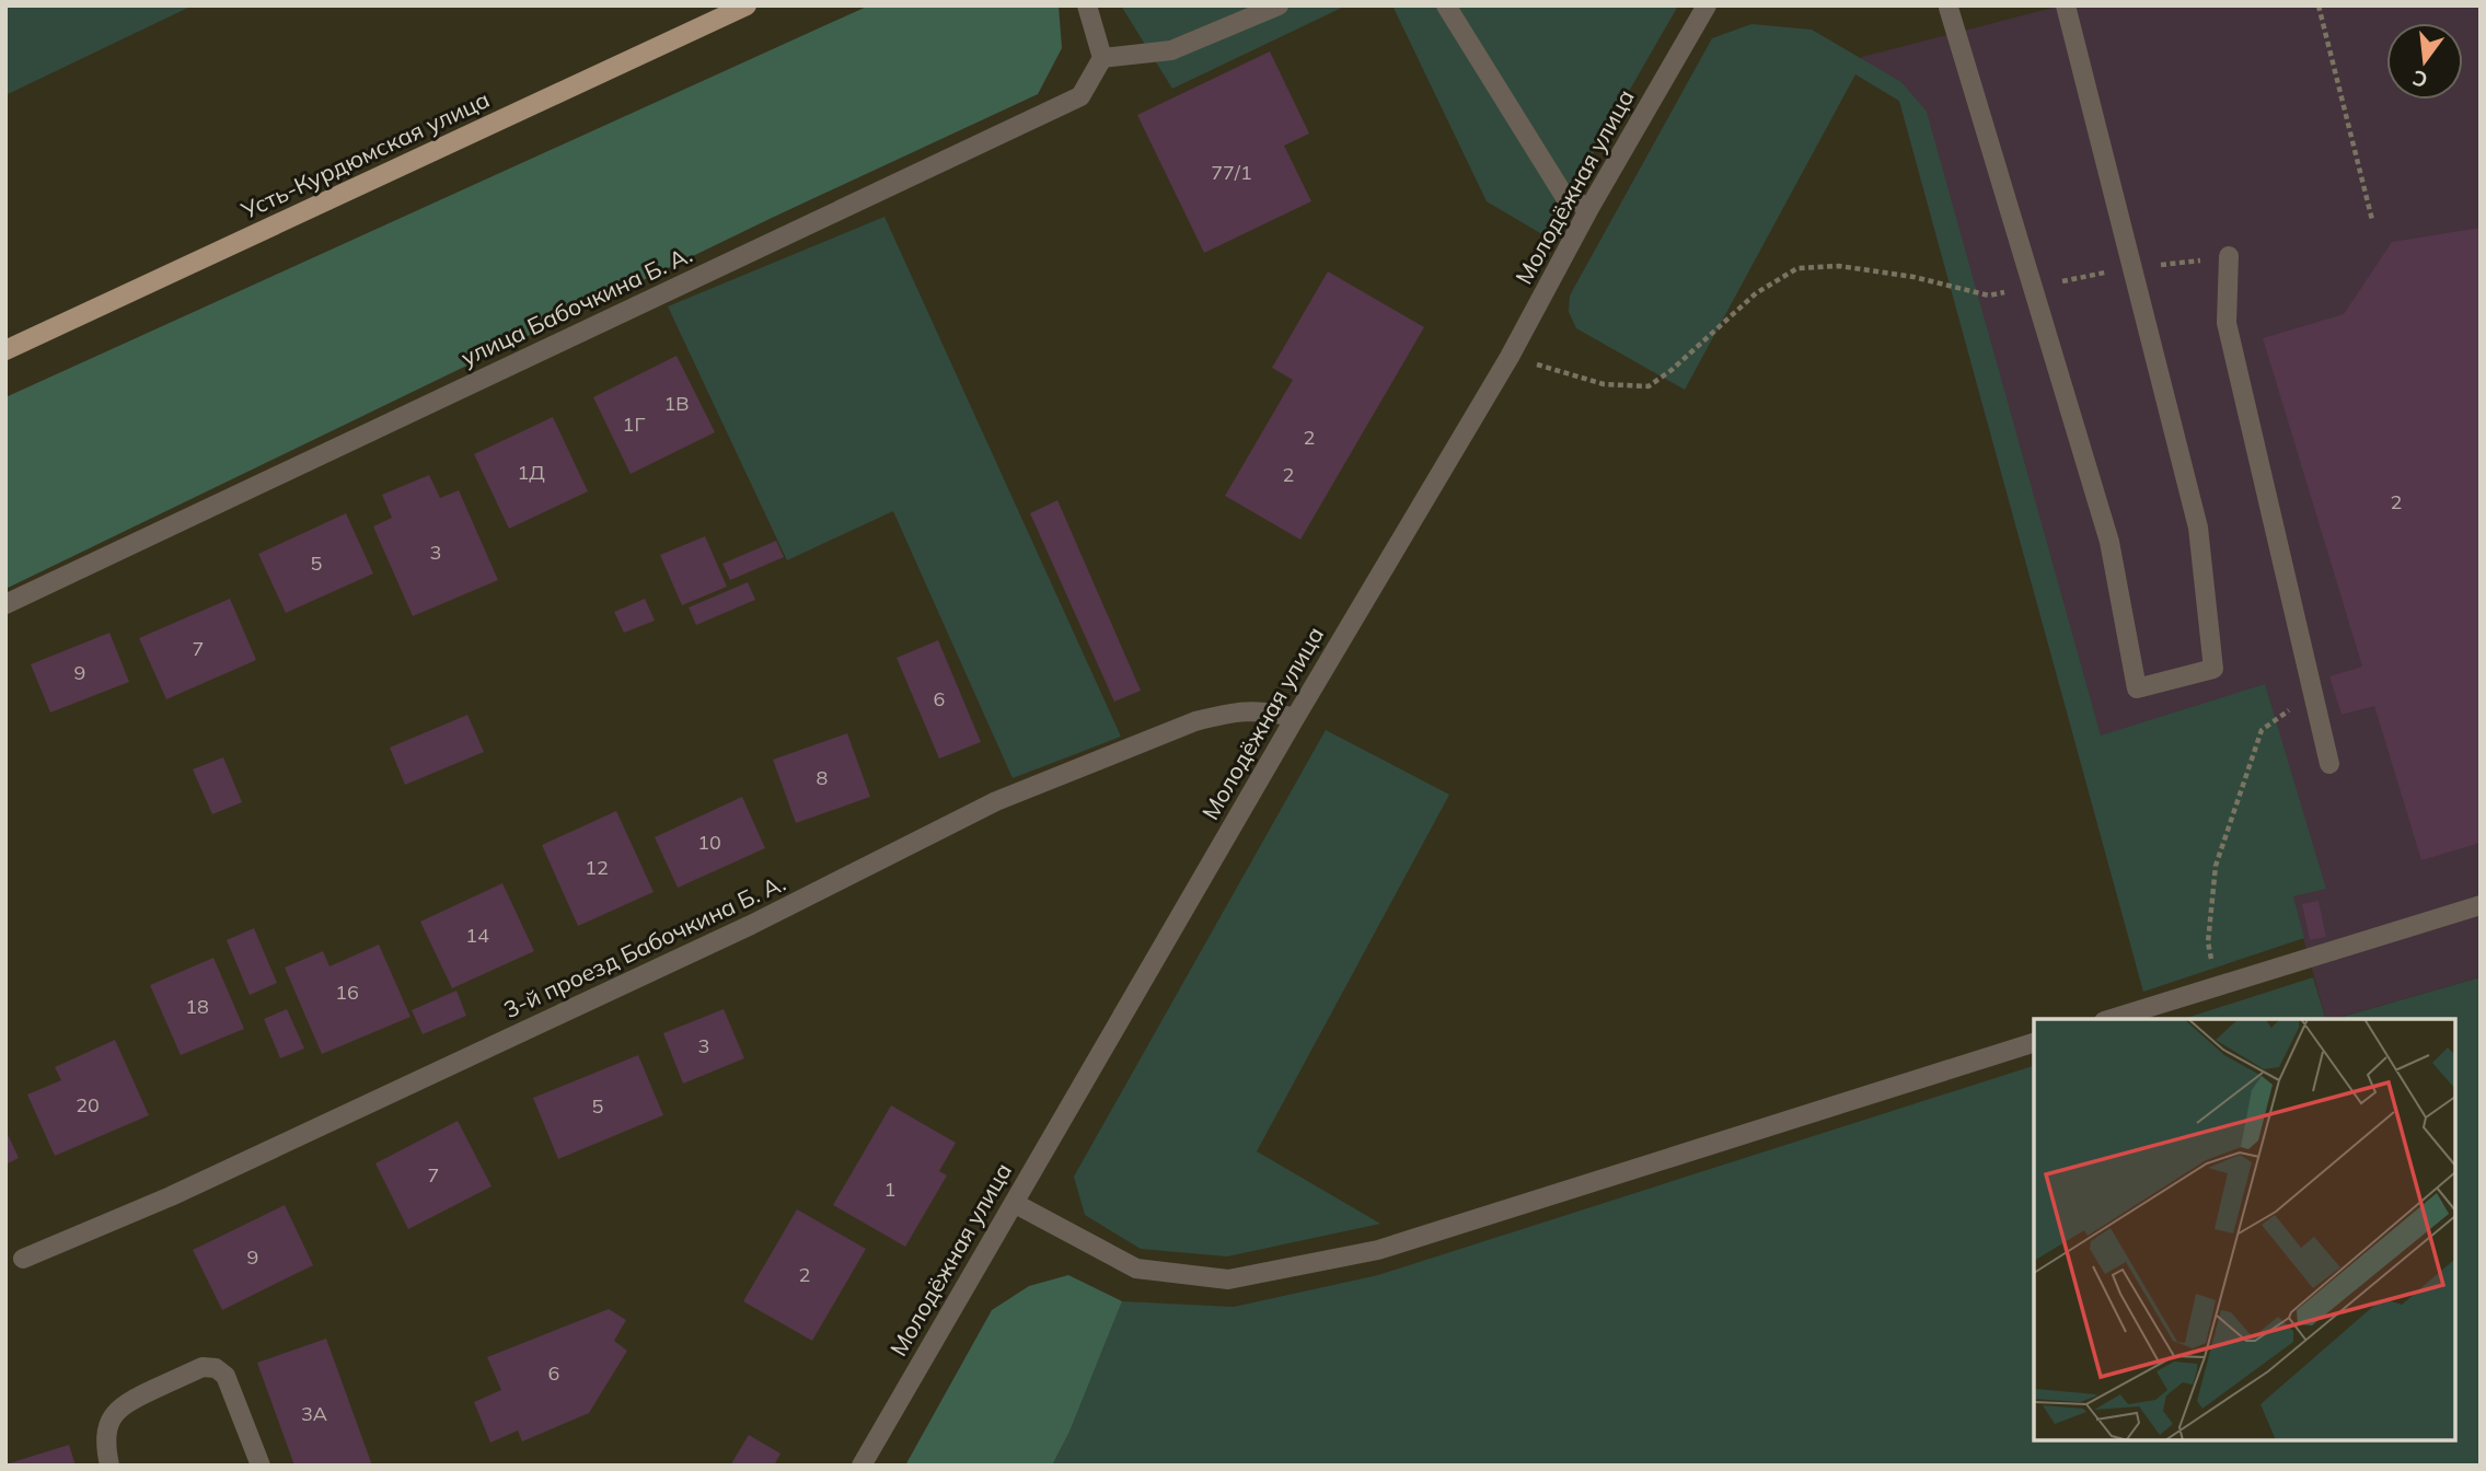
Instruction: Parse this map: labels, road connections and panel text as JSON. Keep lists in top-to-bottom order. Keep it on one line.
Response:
{"streets":{"main road":["Усть-Курдюмская улица"],"street":["Молодёжная улица","улица Бабочкина Б. А.","3-й проезд Бабочкина Б. А."]},"crossings":[["Молодёжная улица","3-й проезд Бабочкина Б. А."]],"house_numbers":["77/1","1В","1Г","2","1Д","2","2","3","5","7","9","6","8","10","12","14","16","18","3","20","5","7","1","9","2","6","3А"],"north":"bottom"}
